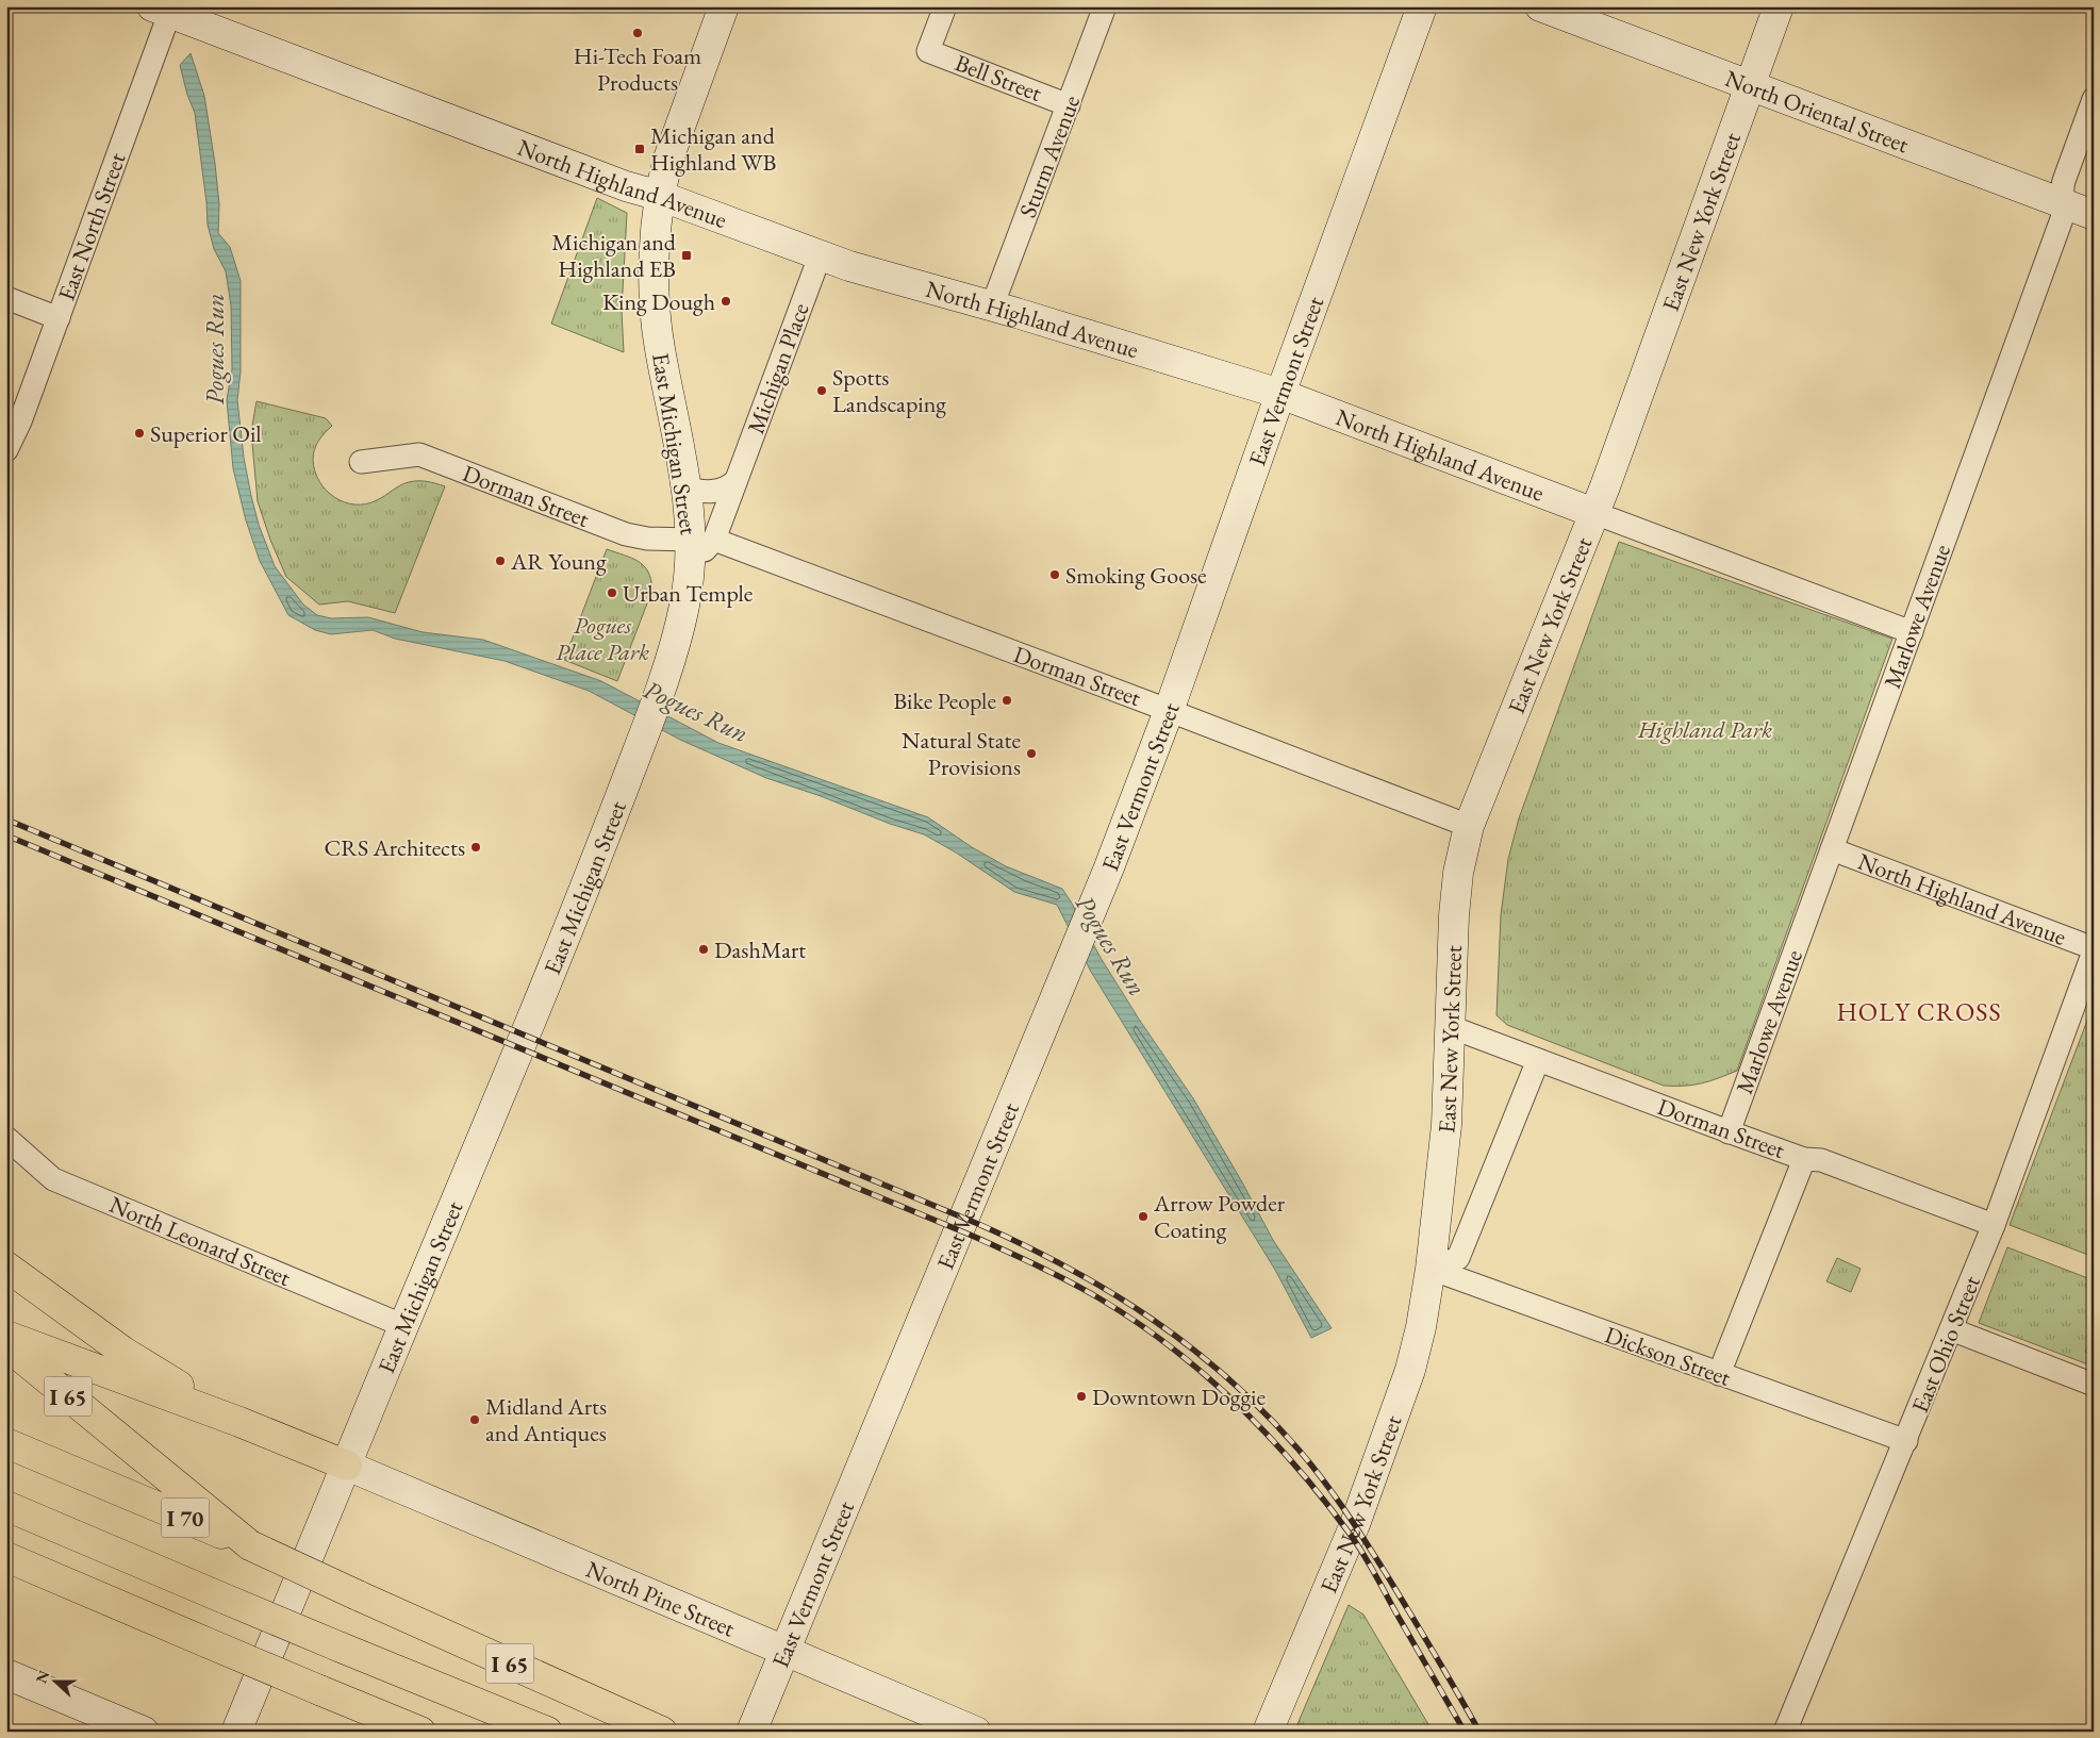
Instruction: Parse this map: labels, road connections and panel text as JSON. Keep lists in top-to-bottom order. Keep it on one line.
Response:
{"streets":{"highway":["I 65","I 70"],"main road":["North Oriental Street","North Highland Avenue","East New York Street","East Vermont Street","East Michigan Street","North Pine Street"],"street":["Bell Street","Sturm Avenue","East North Street","Michigan Place","Dorman Street","Marlowe Avenue","North Leonard Street","East Ohio Street","Dickson Street"]},"crossings":[["Bell Street","Sturm Avenue"],["North Oriental Street","East New York Street"],["North Oriental Street","Marlowe Avenue"],["Sturm Avenue","North Highland Avenue"],["North Highland Avenue","East New York Street"],["North Highland Avenue","East North Street"],["North Highland Avenue","Michigan Place"],["North Highland Avenue","East Vermont Street"],["North Highland Avenue","East Michigan Street"],["North Highland Avenue","Marlowe Avenue"],["North Highland Avenue","East Ohio Street"],["East New York Street","Dorman Street"],["East New York Street","Dickson Street"],["Michigan Place","East Michigan Street"],["Michigan Place","Dorman Street"],["East Vermont Street","Dorman Street"],["East Vermont Street","North Pine Street"],["East Michigan Street","Dorman Street"],["East Michigan Street","North Leonard Street"],["East Michigan Street","North Pine Street"],["Dorman Street","Marlowe Avenue"],["Dorman Street","East Ohio Street"],["East Ohio Street","Dickson Street"],["I 65","I 70"]],"districts":["HOLY CROSS"],"water":["Pogues Run"],"parks":["Pogues Place Park","Highland Park"],"places":{"other":["Hi-Tech Foam Products","King Dough","Spotts Landscaping","Superior Oil","AR Young","Smoking Goose","Urban Temple","Bike People","Natural State Provisions","CRS Architects","DashMart","Arrow Powder Coating","Downtown Doggie","Midland Arts and Antiques"],"transit":["Michigan and Highland WB","Michigan and Highland EB"]},"north":"left"}
